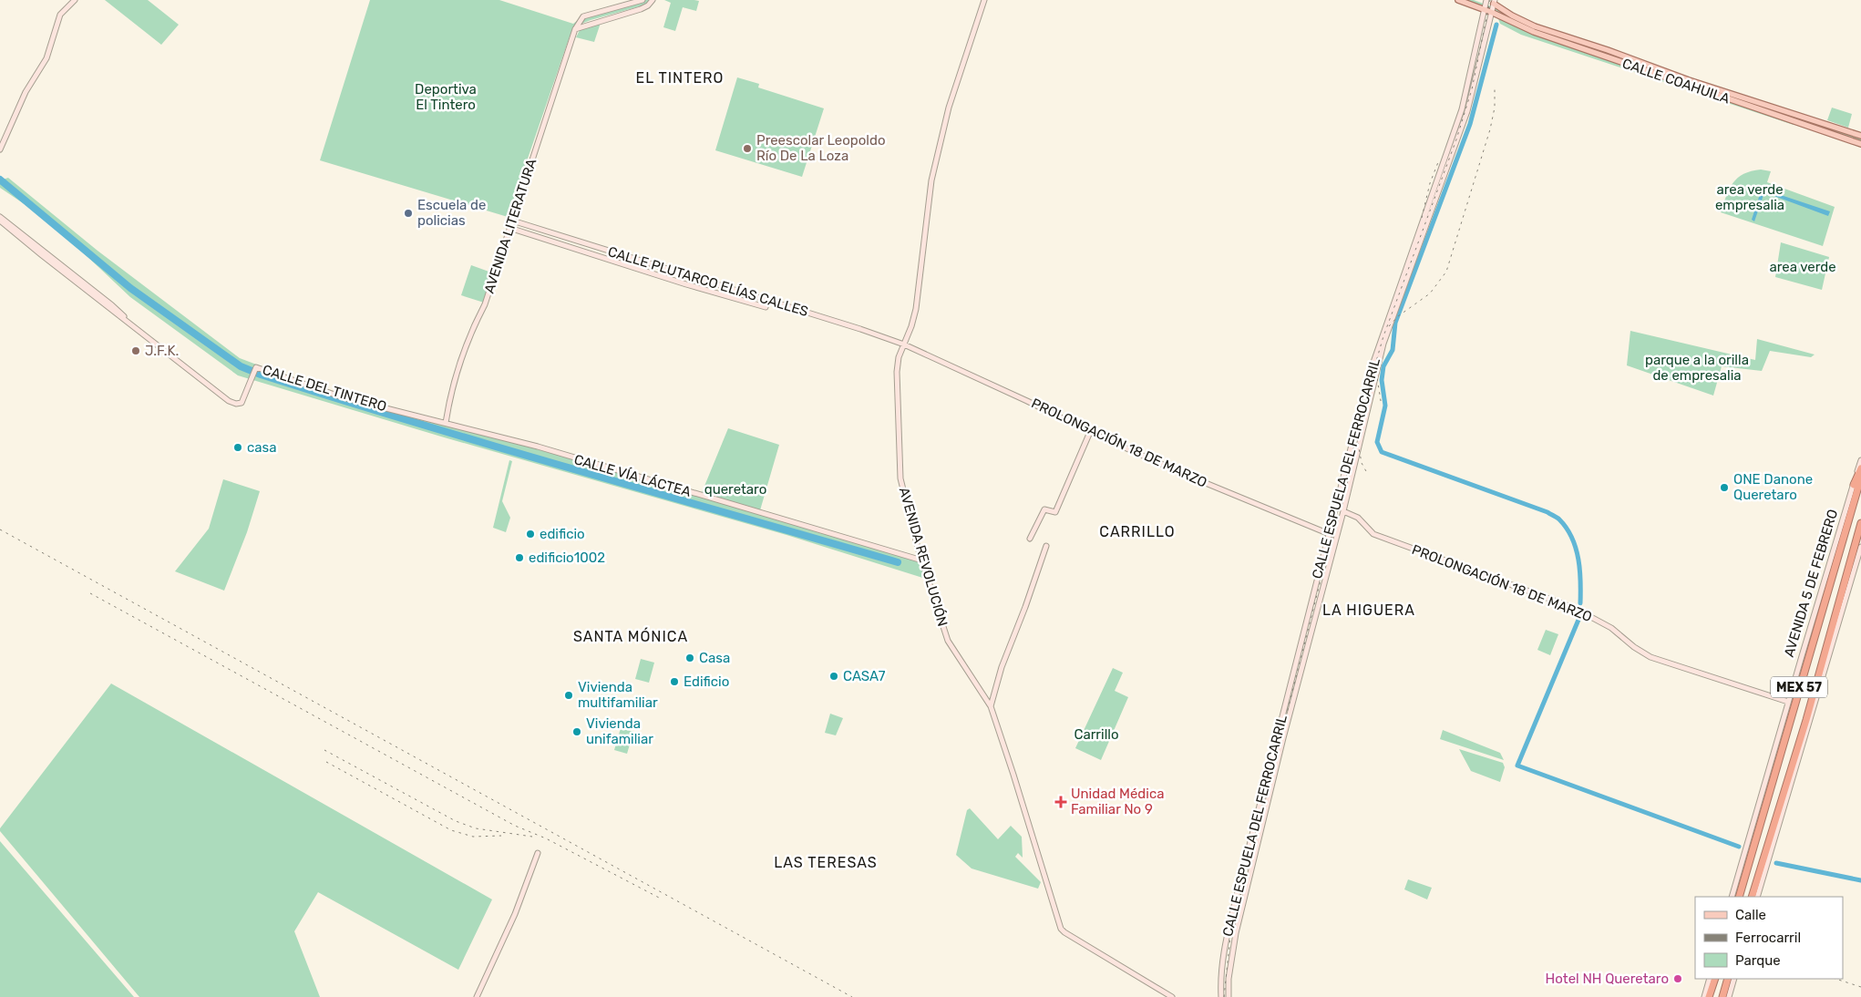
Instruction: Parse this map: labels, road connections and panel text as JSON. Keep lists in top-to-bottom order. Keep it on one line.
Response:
{"streets":{"highway":["AVENIDA 5 DE FEBRERO","MEX 57"],"main road":["CALLE COAHUILA"],"street":["AVENIDA LITERATURA","CALLE PLUTARCO ELÍAS CALLES","CALLE DEL TINTERO","PROLONGACIÓN 18 DE MARZO","CALLE ESPUELA DEL FERROCARRIL","CALLE VÍA LÁCTEA","AVENIDA REVOLUCIÓN"]},"crossings":[["CALLE COAHUILA","CALLE ESPUELA DEL FERROCARRIL"],["AVENIDA LITERATURA","CALLE PLUTARCO ELÍAS CALLES"],["AVENIDA LITERATURA","CALLE DEL TINTERO"],["AVENIDA LITERATURA","CALLE VÍA LÁCTEA"],["CALLE PLUTARCO ELÍAS CALLES","PROLONGACIÓN 18 DE MARZO"],["CALLE PLUTARCO ELÍAS CALLES","AVENIDA REVOLUCIÓN"],["CALLE DEL TINTERO","CALLE VÍA LÁCTEA"],["PROLONGACIÓN 18 DE MARZO","CALLE ESPUELA DEL FERROCARRIL"],["PROLONGACIÓN 18 DE MARZO","AVENIDA REVOLUCIÓN"],["PROLONGACIÓN 18 DE MARZO","AVENIDA 5 DE FEBRERO"],["CALLE VÍA LÁCTEA","AVENIDA REVOLUCIÓN"]],"districts":["EL TINTERO","CARRILLO","LA HIGUERA","SANTA MÓNICA","LAS TERESAS"],"parks":["Deportiva El Tintero","area verde empresalia","area verde","parque a la orilla de empresalia","queretaro","Carrillo"],"places":{"other":["Preescolar Leopoldo Río De La Loza","Escuela de policias","J.F.K.","casa","ONE Danone Queretaro","edificio","edificio1002","Casa","CASA7","Edificio","Vivienda multifamiliar","Vivienda unifamiliar","Hotel NH Queretaro"],"health":["Unidad Médica Familiar No 9"]},"legend":["Calle","Ferrocarril","Parque"]}
